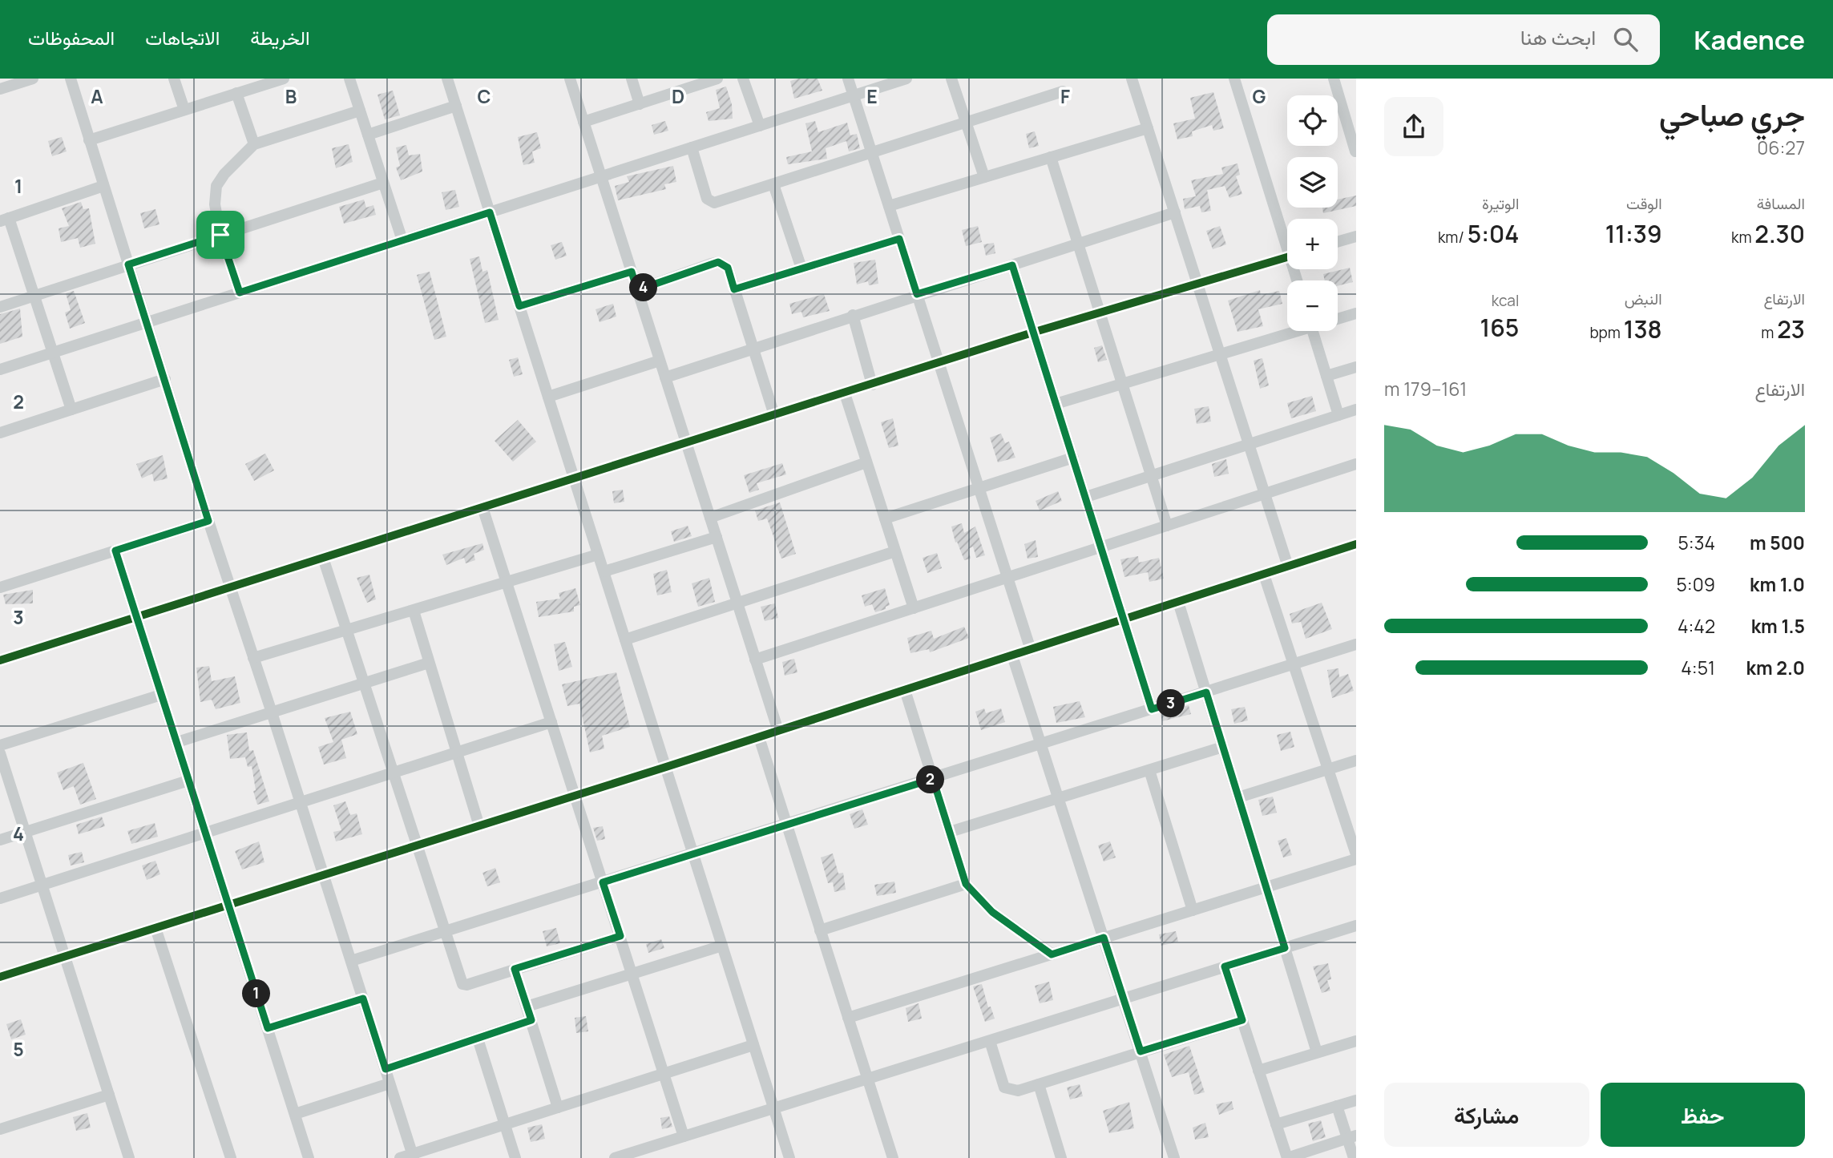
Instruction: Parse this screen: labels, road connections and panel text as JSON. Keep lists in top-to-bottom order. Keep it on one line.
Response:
{"page":{"header":"Kadence","search":"ابحث هنا","nav":["الخريطة","الاتجاهات","المحفوظات"],"heading":["جري صباحي","06:27"],"map_buttons":["+","−"],"stats":[["المسافة","2.30 km"],["الوقت","11:39"],["الوتيرة","5:04 /km"],["الارتفاع","23 m"],["النبض","138 bpm"],["kcal","165"]],"pins":["4","3","2","1"],"chart":["الارتفاع","161–179 m"],"list":[{"name":"500 m","note":"5:34"},{"name":"1.0 km","note":"5:09"},{"name":"1.5 km","note":"4:42"},{"name":"2.0 km","note":"4:51"}],"buttons":["حفظ","مشاركة"]},"grid":{"columns":["A","B","C","D","E","F","G"],"rows":["1","2","3","4","5"]}}
